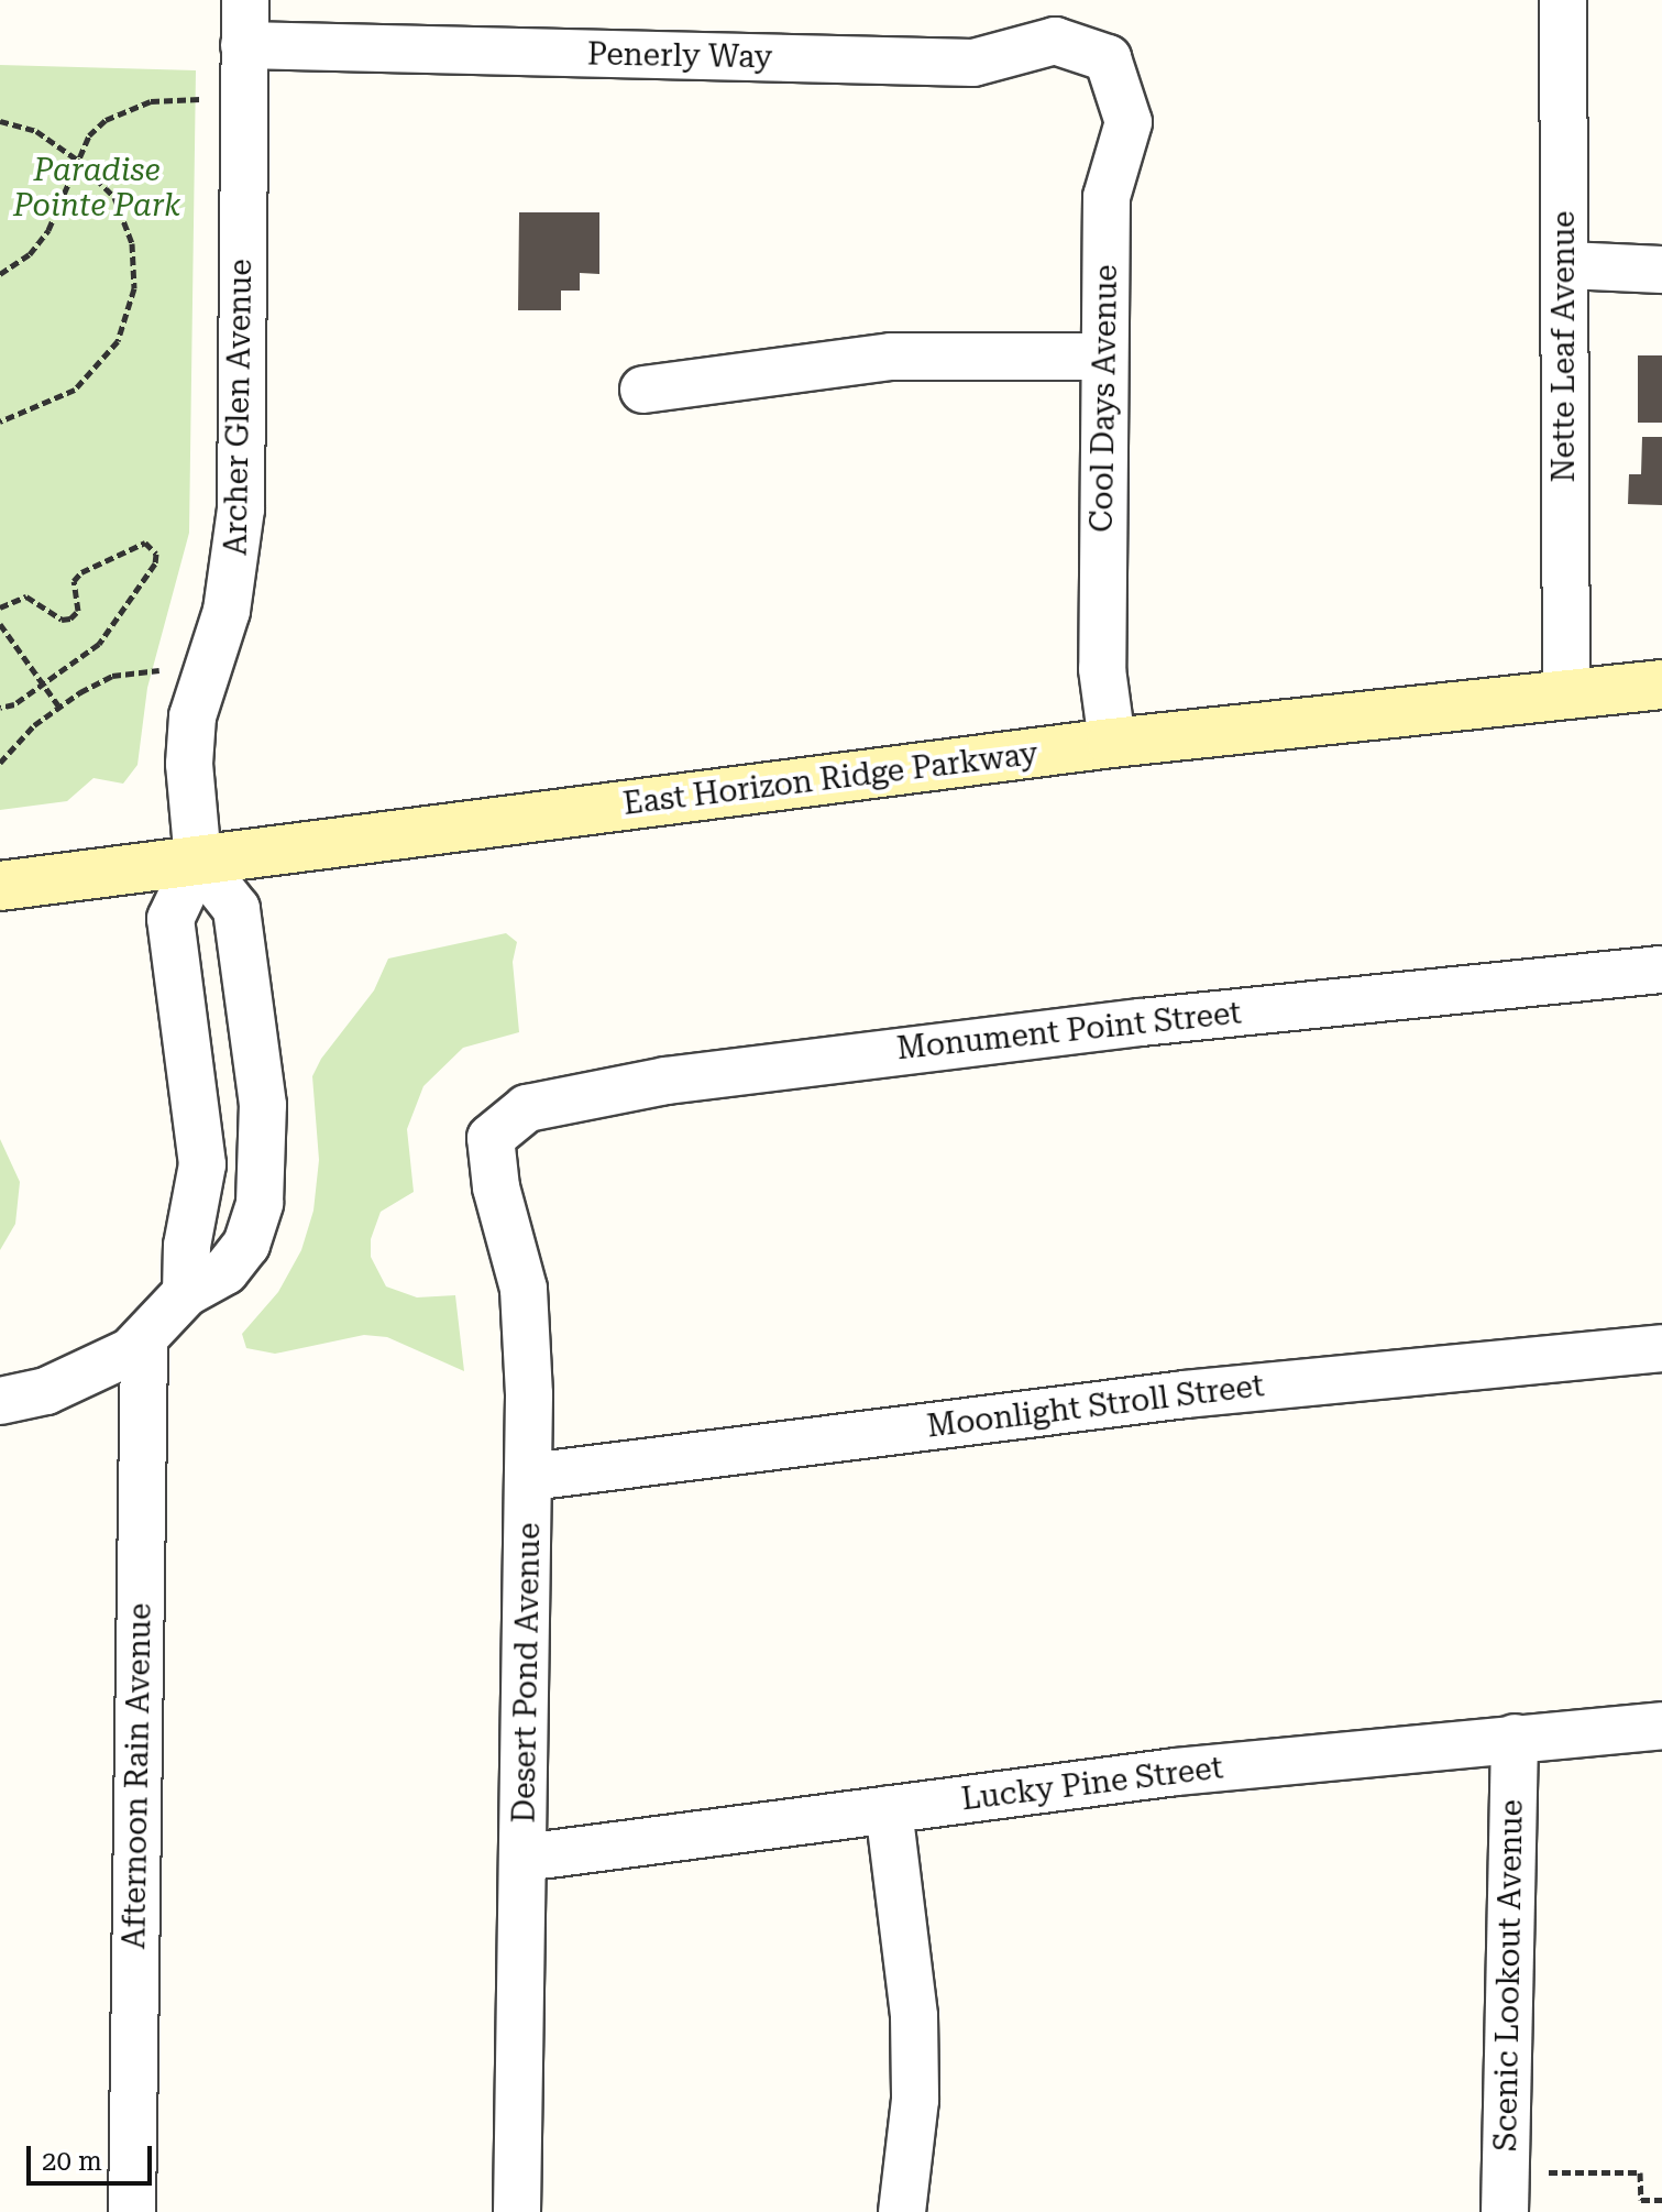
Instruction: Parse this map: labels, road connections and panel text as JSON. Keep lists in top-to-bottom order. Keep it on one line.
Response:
{"streets":{"street":["Penerly Way","Nette Leaf Avenue","Cool Days Avenue","Archer Glen Avenue","East Horizon Ridge Parkway","Monument Point Street","Moonlight Stroll Street","Desert Pond Avenue","Afternoon Rain Avenue","Lucky Pine Street","Scenic Lookout Avenue"]},"crossings":[["Penerly Way","Cool Days Avenue"],["Penerly Way","Archer Glen Avenue"],["Nette Leaf Avenue","East Horizon Ridge Parkway"],["Cool Days Avenue","East Horizon Ridge Parkway"],["Archer Glen Avenue","East Horizon Ridge Parkway"],["Monument Point Street","Desert Pond Avenue"],["Moonlight Stroll Street","Desert Pond Avenue"],["Desert Pond Avenue","Lucky Pine Street"],["Lucky Pine Street","Scenic Lookout Avenue"]],"parks":["Paradise Pointe Park"],"scale_bar":"20 m"}
